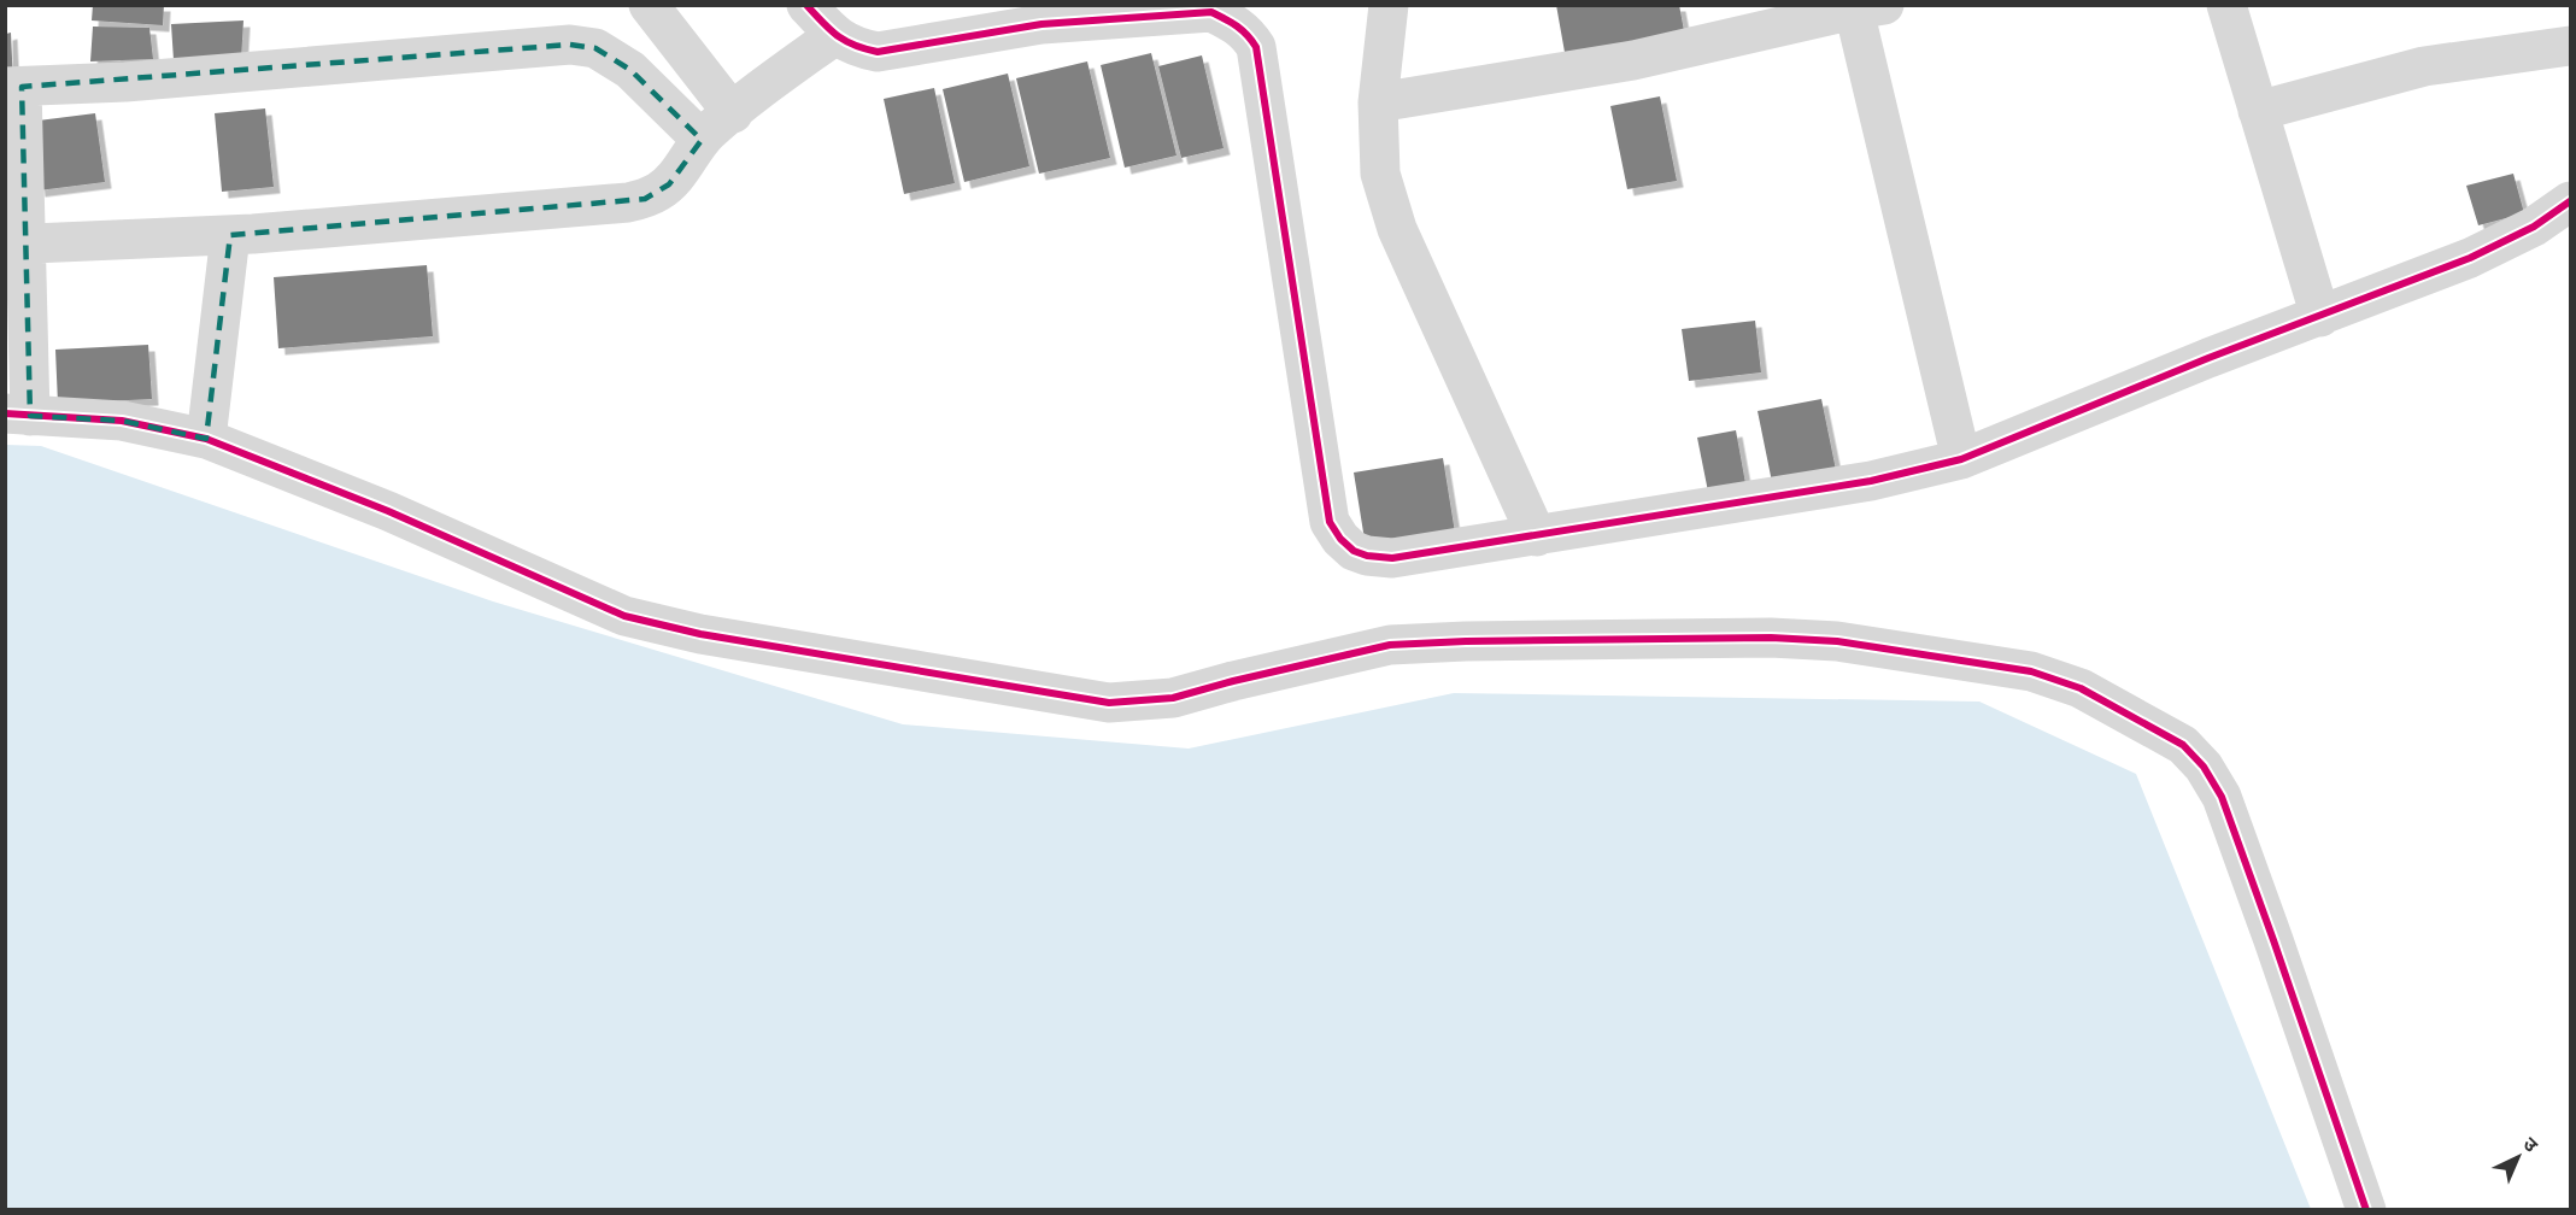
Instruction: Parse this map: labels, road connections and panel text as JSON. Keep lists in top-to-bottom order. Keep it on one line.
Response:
{"north":"top right"}
